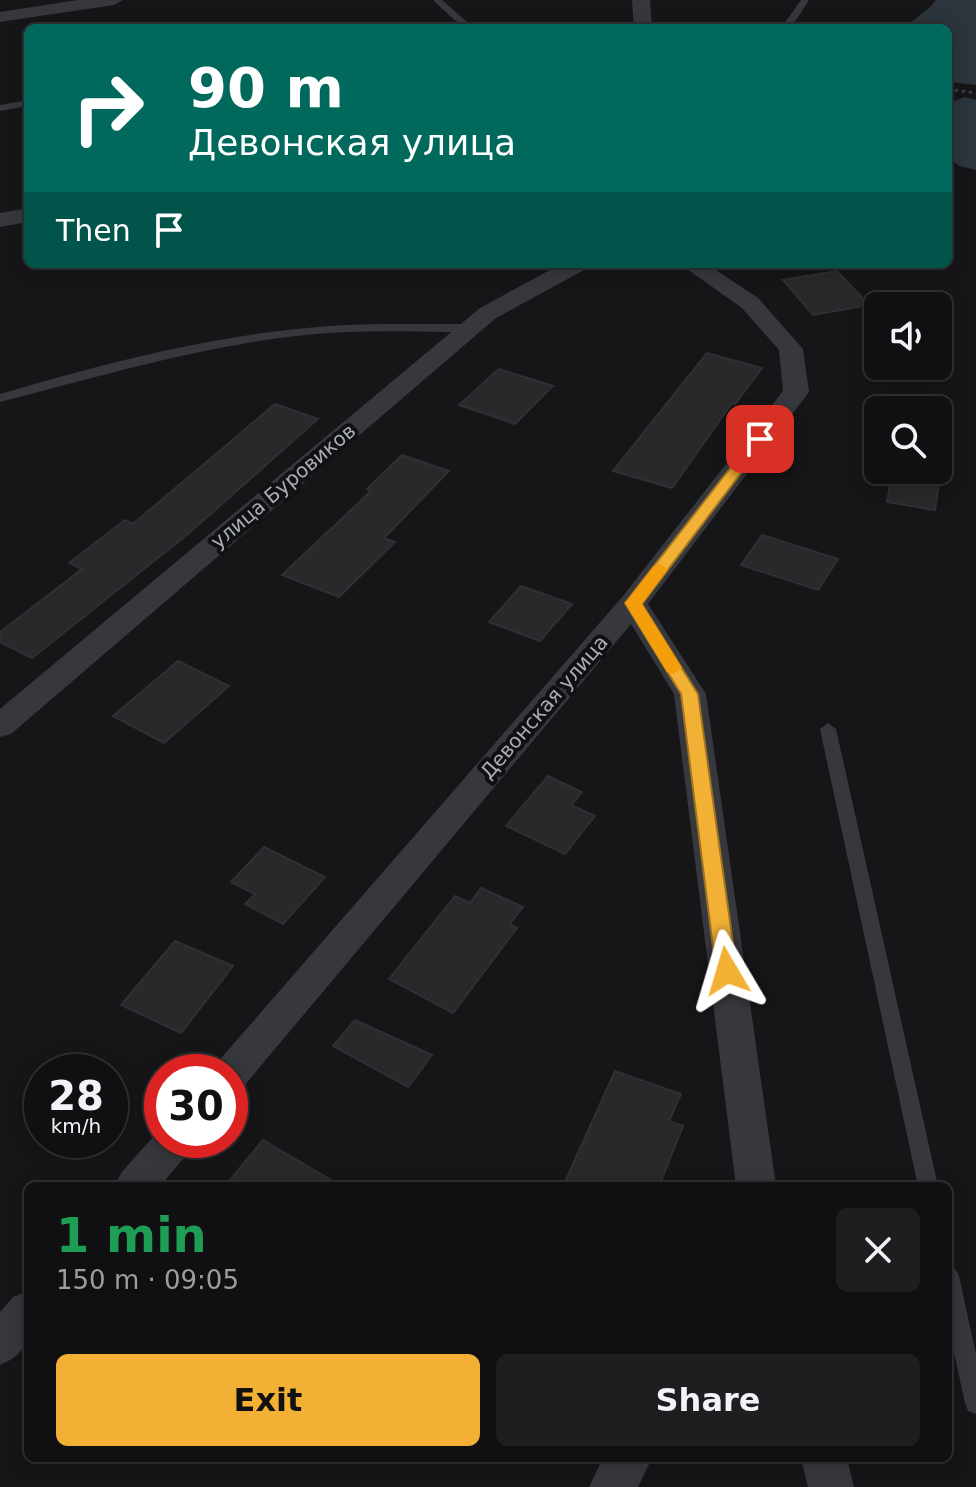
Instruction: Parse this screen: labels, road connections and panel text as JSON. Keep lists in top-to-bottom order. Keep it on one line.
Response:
{"streets":{"street":["улица Буровиков","Девонская улица"]},"page":{"turn":["90 m","Девонская улица"],"then":"Then","speed":"28 km/h","limit":"30","heading":["1 min","150 m · 09:05"],"buttons":["Exit","Share"]}}
